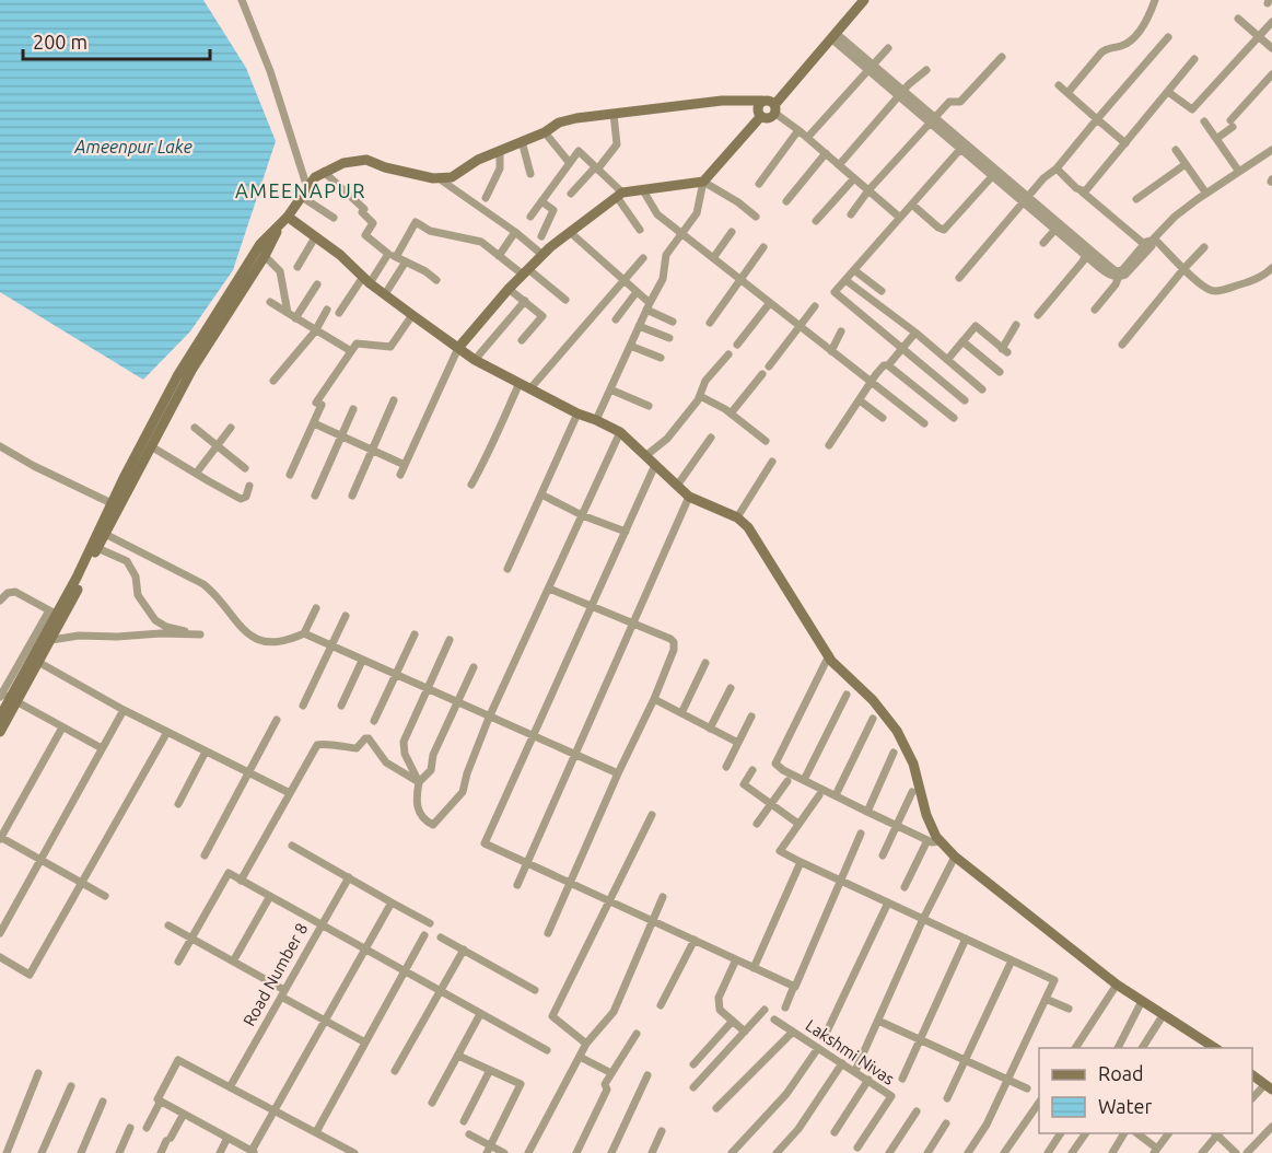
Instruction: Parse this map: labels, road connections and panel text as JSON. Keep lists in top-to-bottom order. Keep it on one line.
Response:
{"streets":{"street":["Road Number 8","Lakshmi Nivas"]},"districts":["AMEENAPUR"],"water":["Ameenpur Lake"],"legend":["Road","Water"],"scale_bar":"200 m"}
